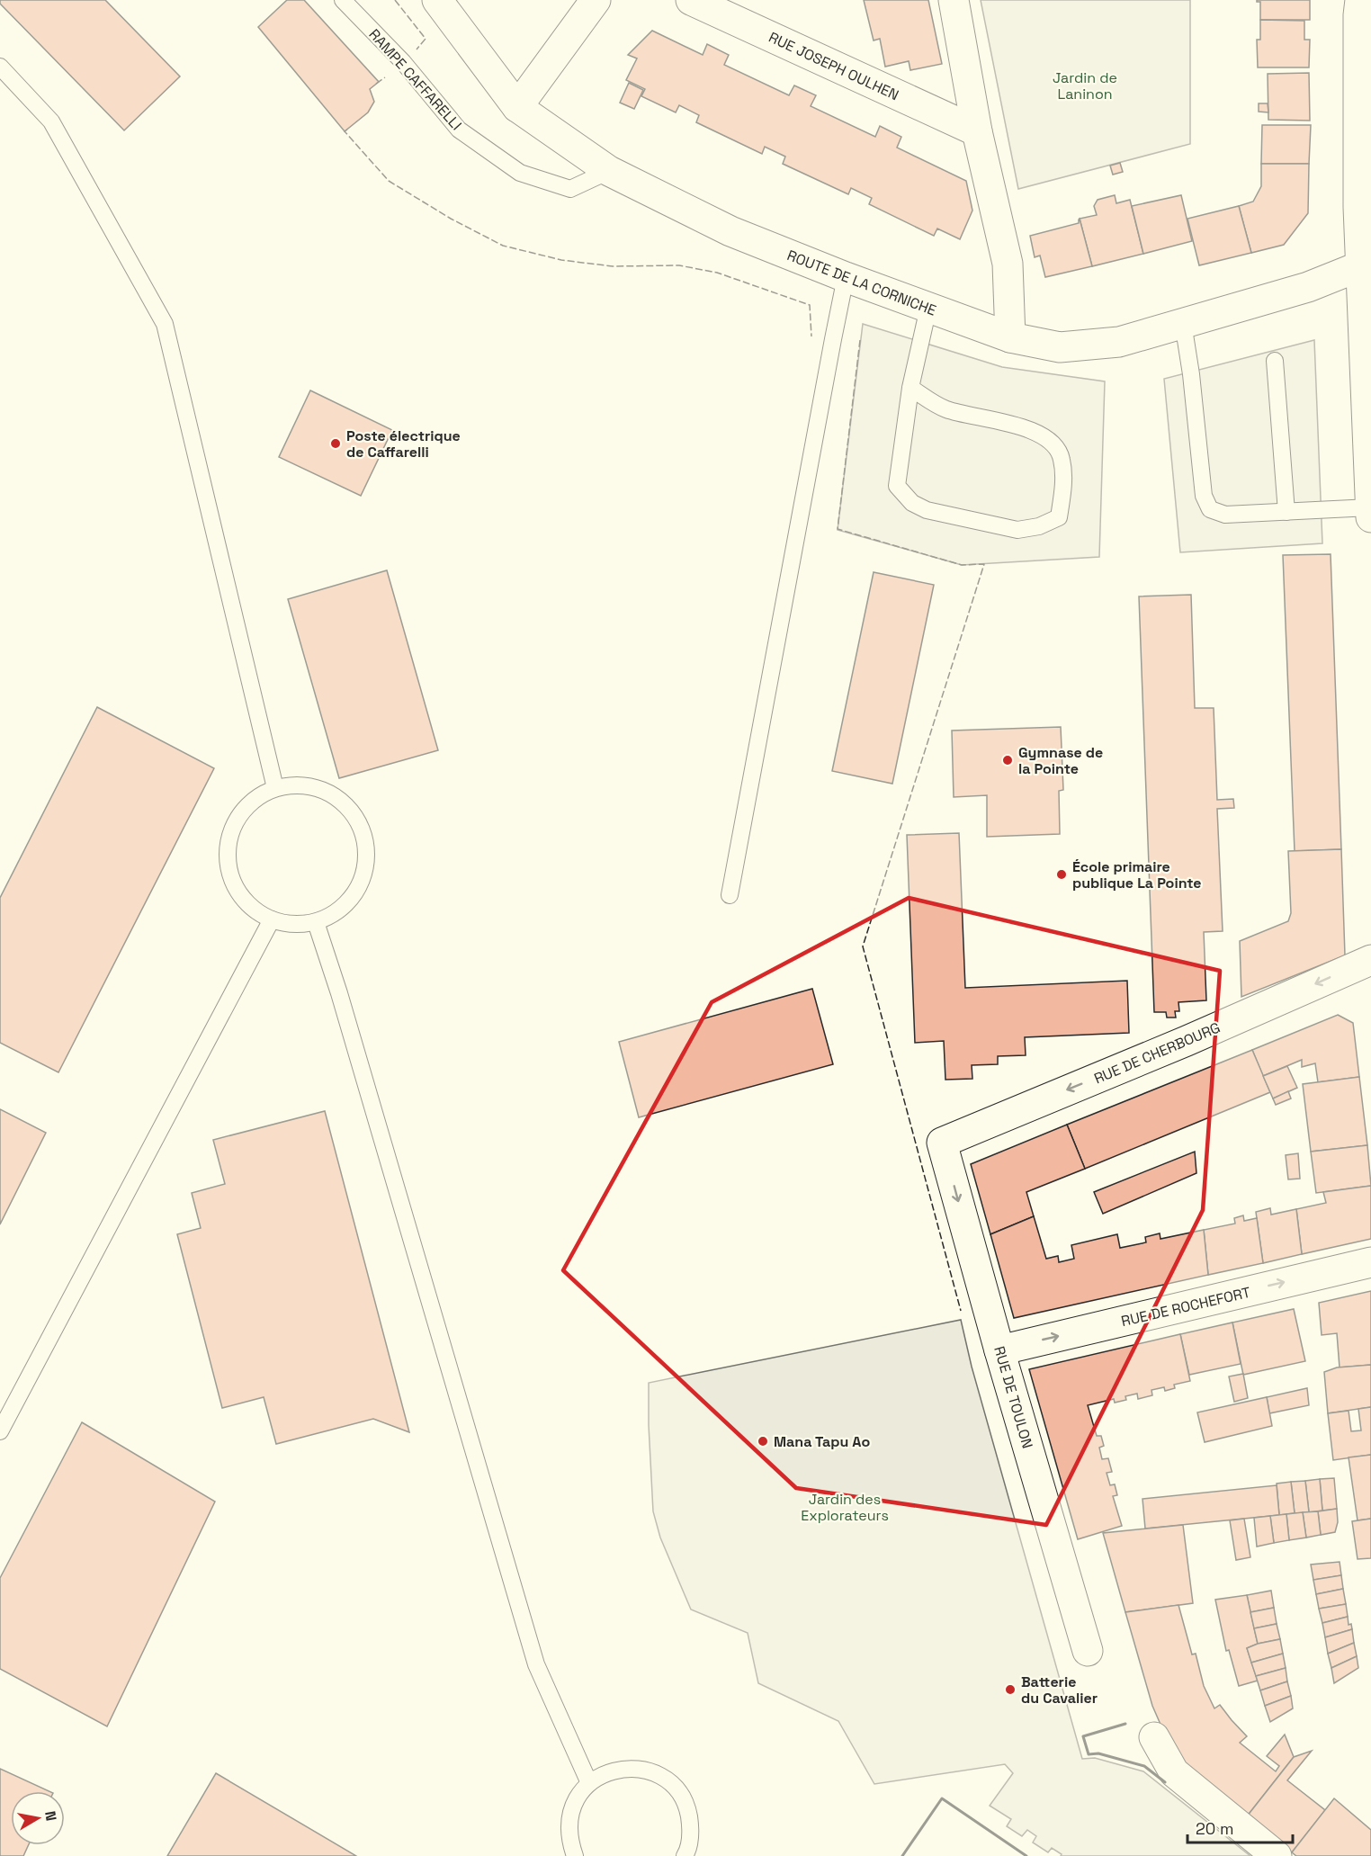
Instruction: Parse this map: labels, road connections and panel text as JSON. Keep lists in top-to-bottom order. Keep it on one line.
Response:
{"streets":{"street":["RUE JOSEPH OULHEN","ROUTE DE LA CORNICHE","RUE DE CHERBOURG","RUE DE ROCHEFORT","RUE DE TOULON"],"lane":["RAMPE CAFFARELLI"]},"crossings":[["RAMPE CAFFARELLI","ROUTE DE LA CORNICHE"],["RUE DE CHERBOURG","RUE DE TOULON"],["RUE DE ROCHEFORT","RUE DE TOULON"]],"one_way":["RUE DE CHERBOURG","RUE DE ROCHEFORT","RUE DE TOULON"],"parks":["Jardin de Laninon","Jardin des Explorateurs"],"places":["Poste électrique de Caffarelli","Gymnase de la Pointe","École primaire publique La Pointe","Mana Tapu Ao","Batterie du Cavalier"],"scale_bar":"20 m","north":"right"}
